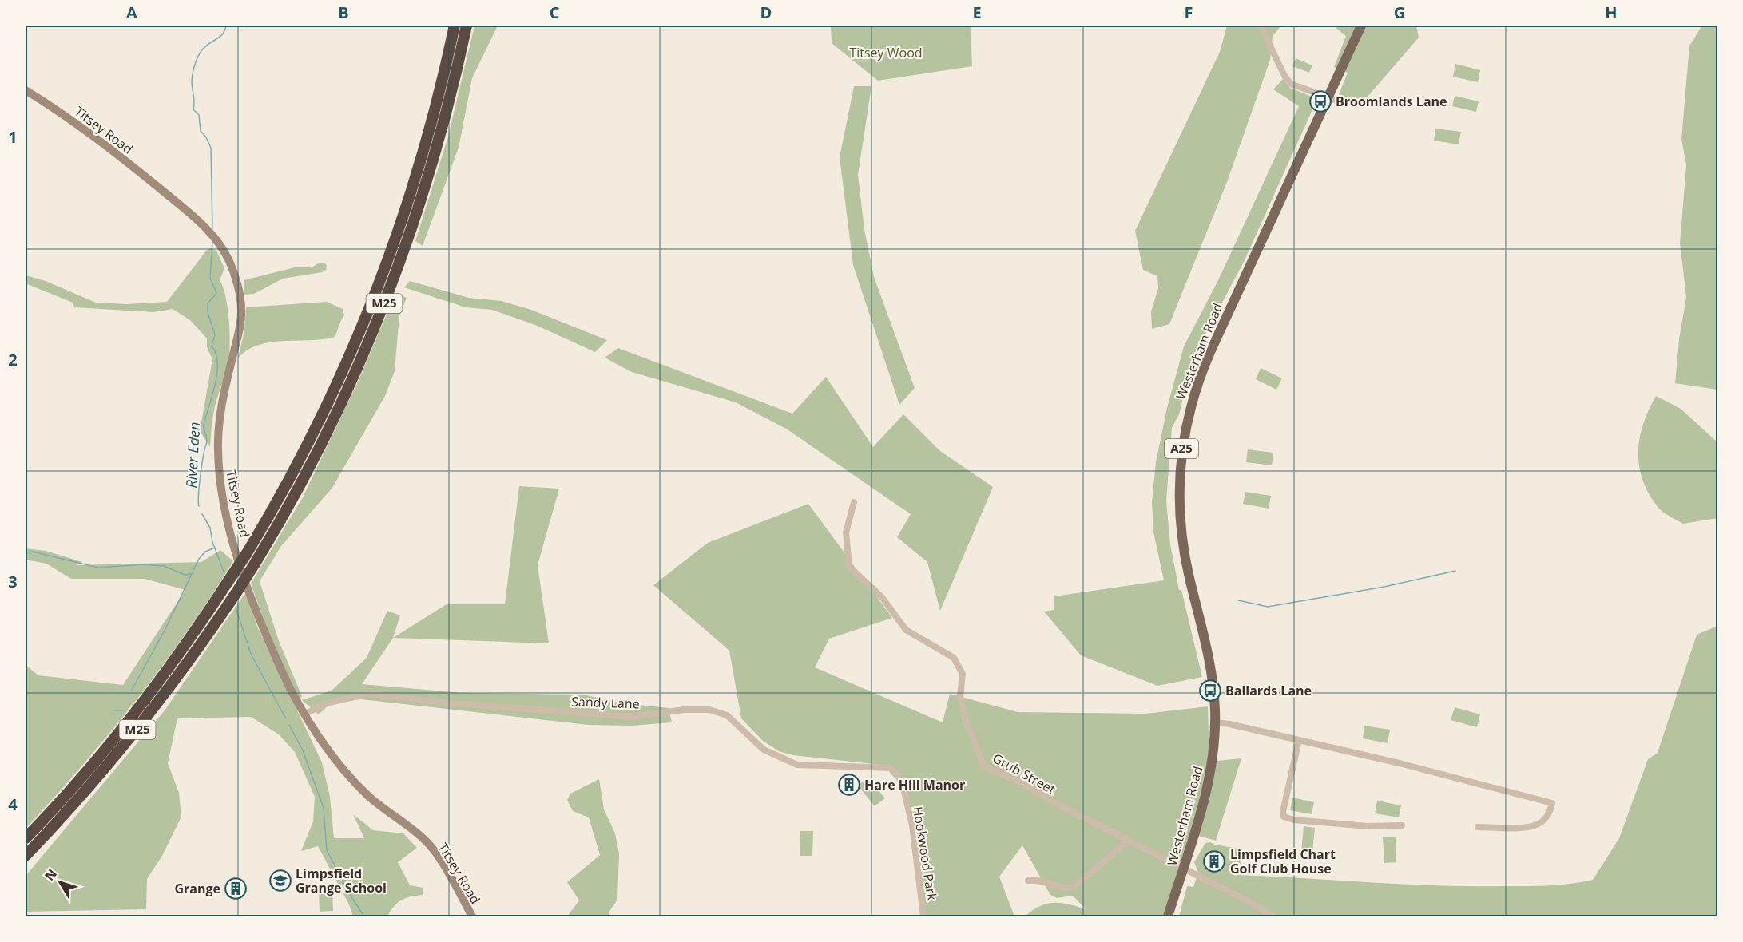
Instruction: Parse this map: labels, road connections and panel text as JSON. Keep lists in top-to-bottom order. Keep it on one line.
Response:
{"streets":{"highway":["M25"],"main road":["Titsey Road","Westerham Road","A25"],"street":["Sandy Lane","Grub Street","Hookwood Park"]},"crossings":[["Titsey Road","Sandy Lane"],["Westerham Road","Grub Street"],["Sandy Lane","Hookwood Park"]],"water":["River Eden"],"parks":["Titsey Wood"],"places":{"bus stop":["Broomlands Lane","Ballards Lane"],"building":["Hare Hill Manor","Limpsfield Chart Golf Club House","Grange"],"school or university":["Limpsfield Grange School"]},"north":"top left","grid":{"columns":["A","B","C","D","E","F","G","H"],"rows":["1","2","3","4"]}}
